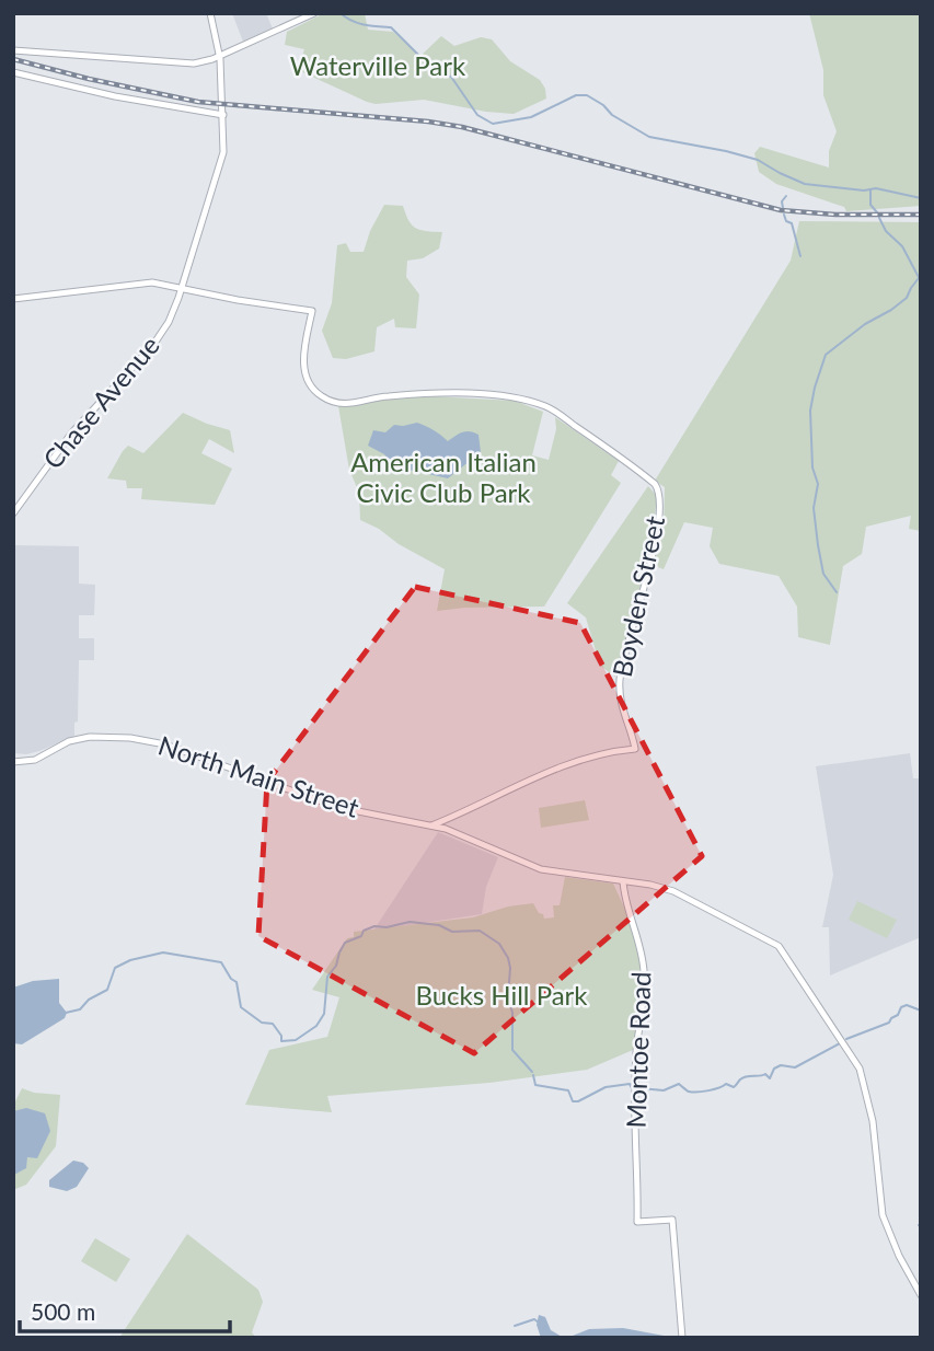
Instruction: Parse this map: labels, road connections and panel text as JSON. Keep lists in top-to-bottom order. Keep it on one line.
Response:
{"streets":{"main road":["Chase Avenue","Boyden Street","North Main Street","Montoe Road"]},"crossings":[["Chase Avenue","Boyden Street"],["Boyden Street","North Main Street"],["North Main Street","Montoe Road"]],"parks":["Waterville Park","American Italian Civic Club Park","Bucks Hill Park"],"scale_bar":"500 m"}
